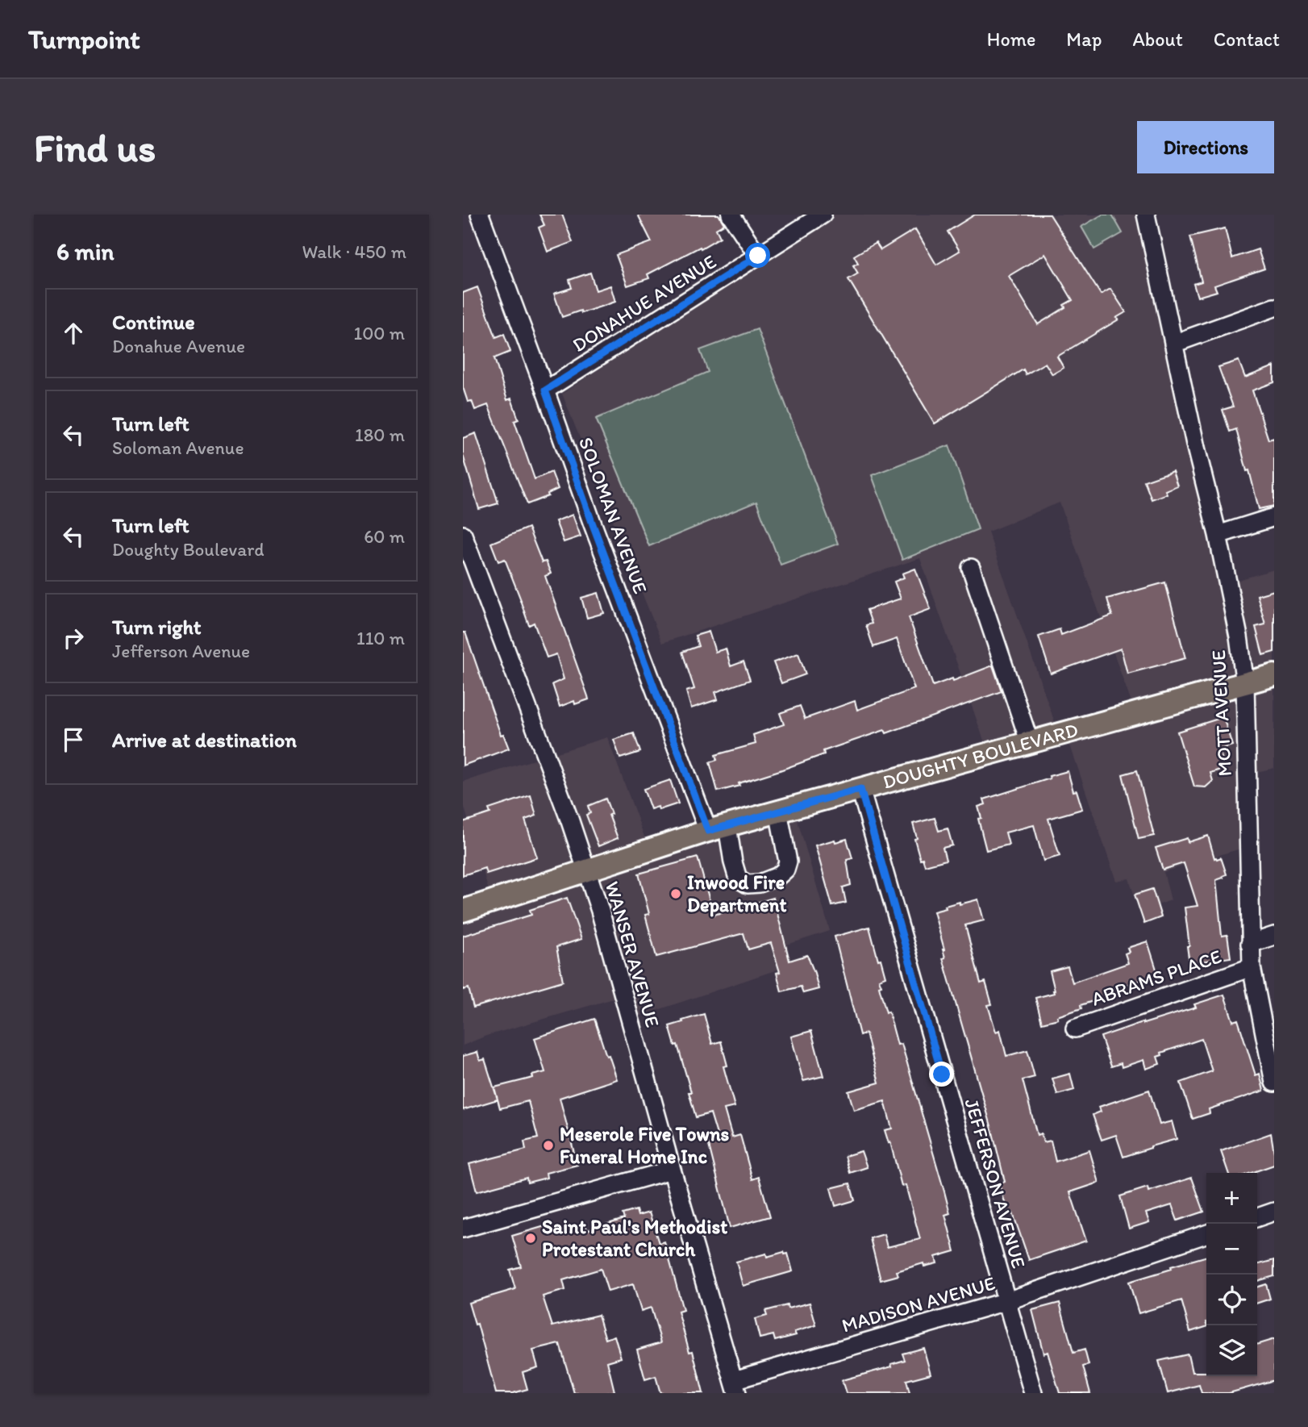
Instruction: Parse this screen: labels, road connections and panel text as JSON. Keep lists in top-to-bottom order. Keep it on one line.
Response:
{"streets":{"main road":["DOUGHTY BOULEVARD"],"street":["DONAHUE AVENUE","SOLOMAN AVENUE","MOTT AVENUE","WANSER AVENUE","ABRAMS PLACE","JEFFERSON AVENUE","MADISON AVENUE"]},"crossings":[["DONAHUE AVENUE","SOLOMAN AVENUE"],["SOLOMAN AVENUE","DOUGHTY BOULEVARD"],["MOTT AVENUE","DOUGHTY BOULEVARD"],["MOTT AVENUE","ABRAMS PLACE"],["DOUGHTY BOULEVARD","WANSER AVENUE"],["DOUGHTY BOULEVARD","JEFFERSON AVENUE"],["WANSER AVENUE","MADISON AVENUE"],["JEFFERSON AVENUE","MADISON AVENUE"]],"places":["Inwood Fire Department","Meserole Five Towns Funeral Home Inc","Saint Paul's Methodist Protestant Church"],"page":{"header":"Turnpoint","nav":["Home","Map","About","Contact"],"buttons":"Directions","title":"Find us","heading":["6 min","Walk · 450 m"],"list":[["Continue","Donahue Avenue","100 m"],["Turn left","Soloman Avenue","180 m"],["Turn left","Doughty Boulevard","60 m"],["Turn right","Jefferson Avenue","110 m"],"Arrive at destination"],"map_buttons":["+","−"]}}
